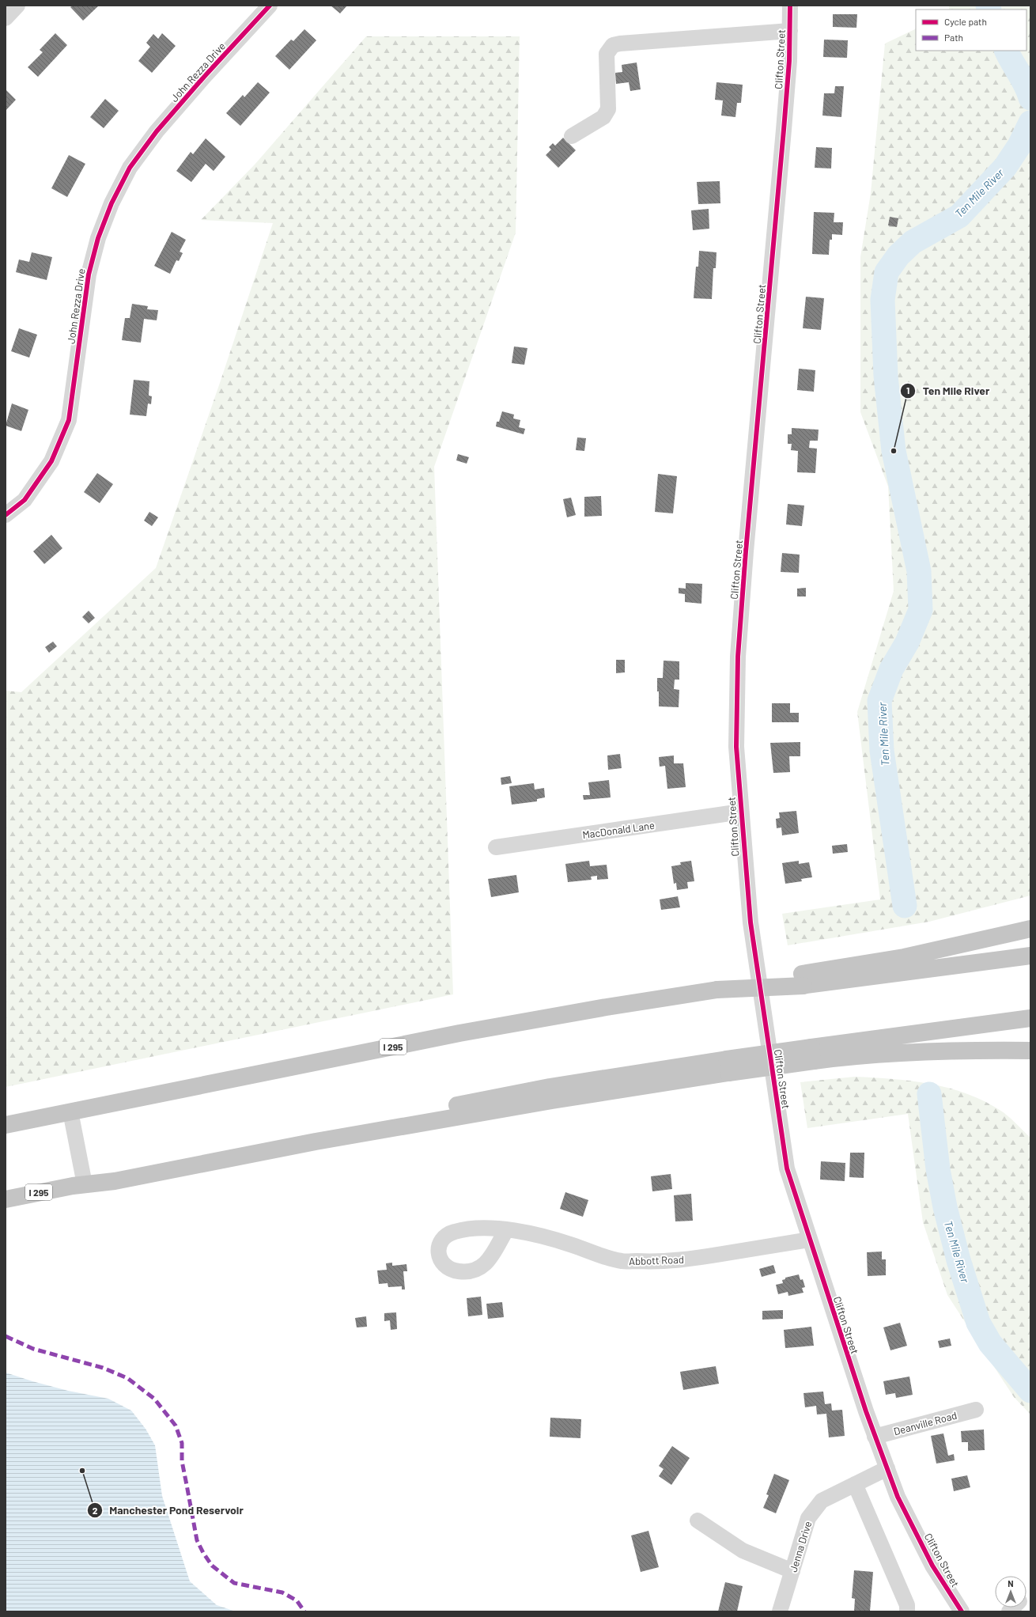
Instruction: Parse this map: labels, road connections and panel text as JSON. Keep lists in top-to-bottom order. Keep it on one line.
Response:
{"streets":{"highway":["I 295"],"street":["Clifton Street","John Rezza Drive","MacDonald Lane","Abbott Road","Deanville Road","Jenna Drive"]},"crossings":[["Clifton Street","MacDonald Lane"],["Clifton Street","Abbott Road"],["Clifton Street","Deanville Road"],["Clifton Street","Jenna Drive"]],"water":["Ten Mile River"],"places":["Ten Mile River","Manchester Pond Reservoir"],"legend":["Cycle path","Path"],"north":"top"}
